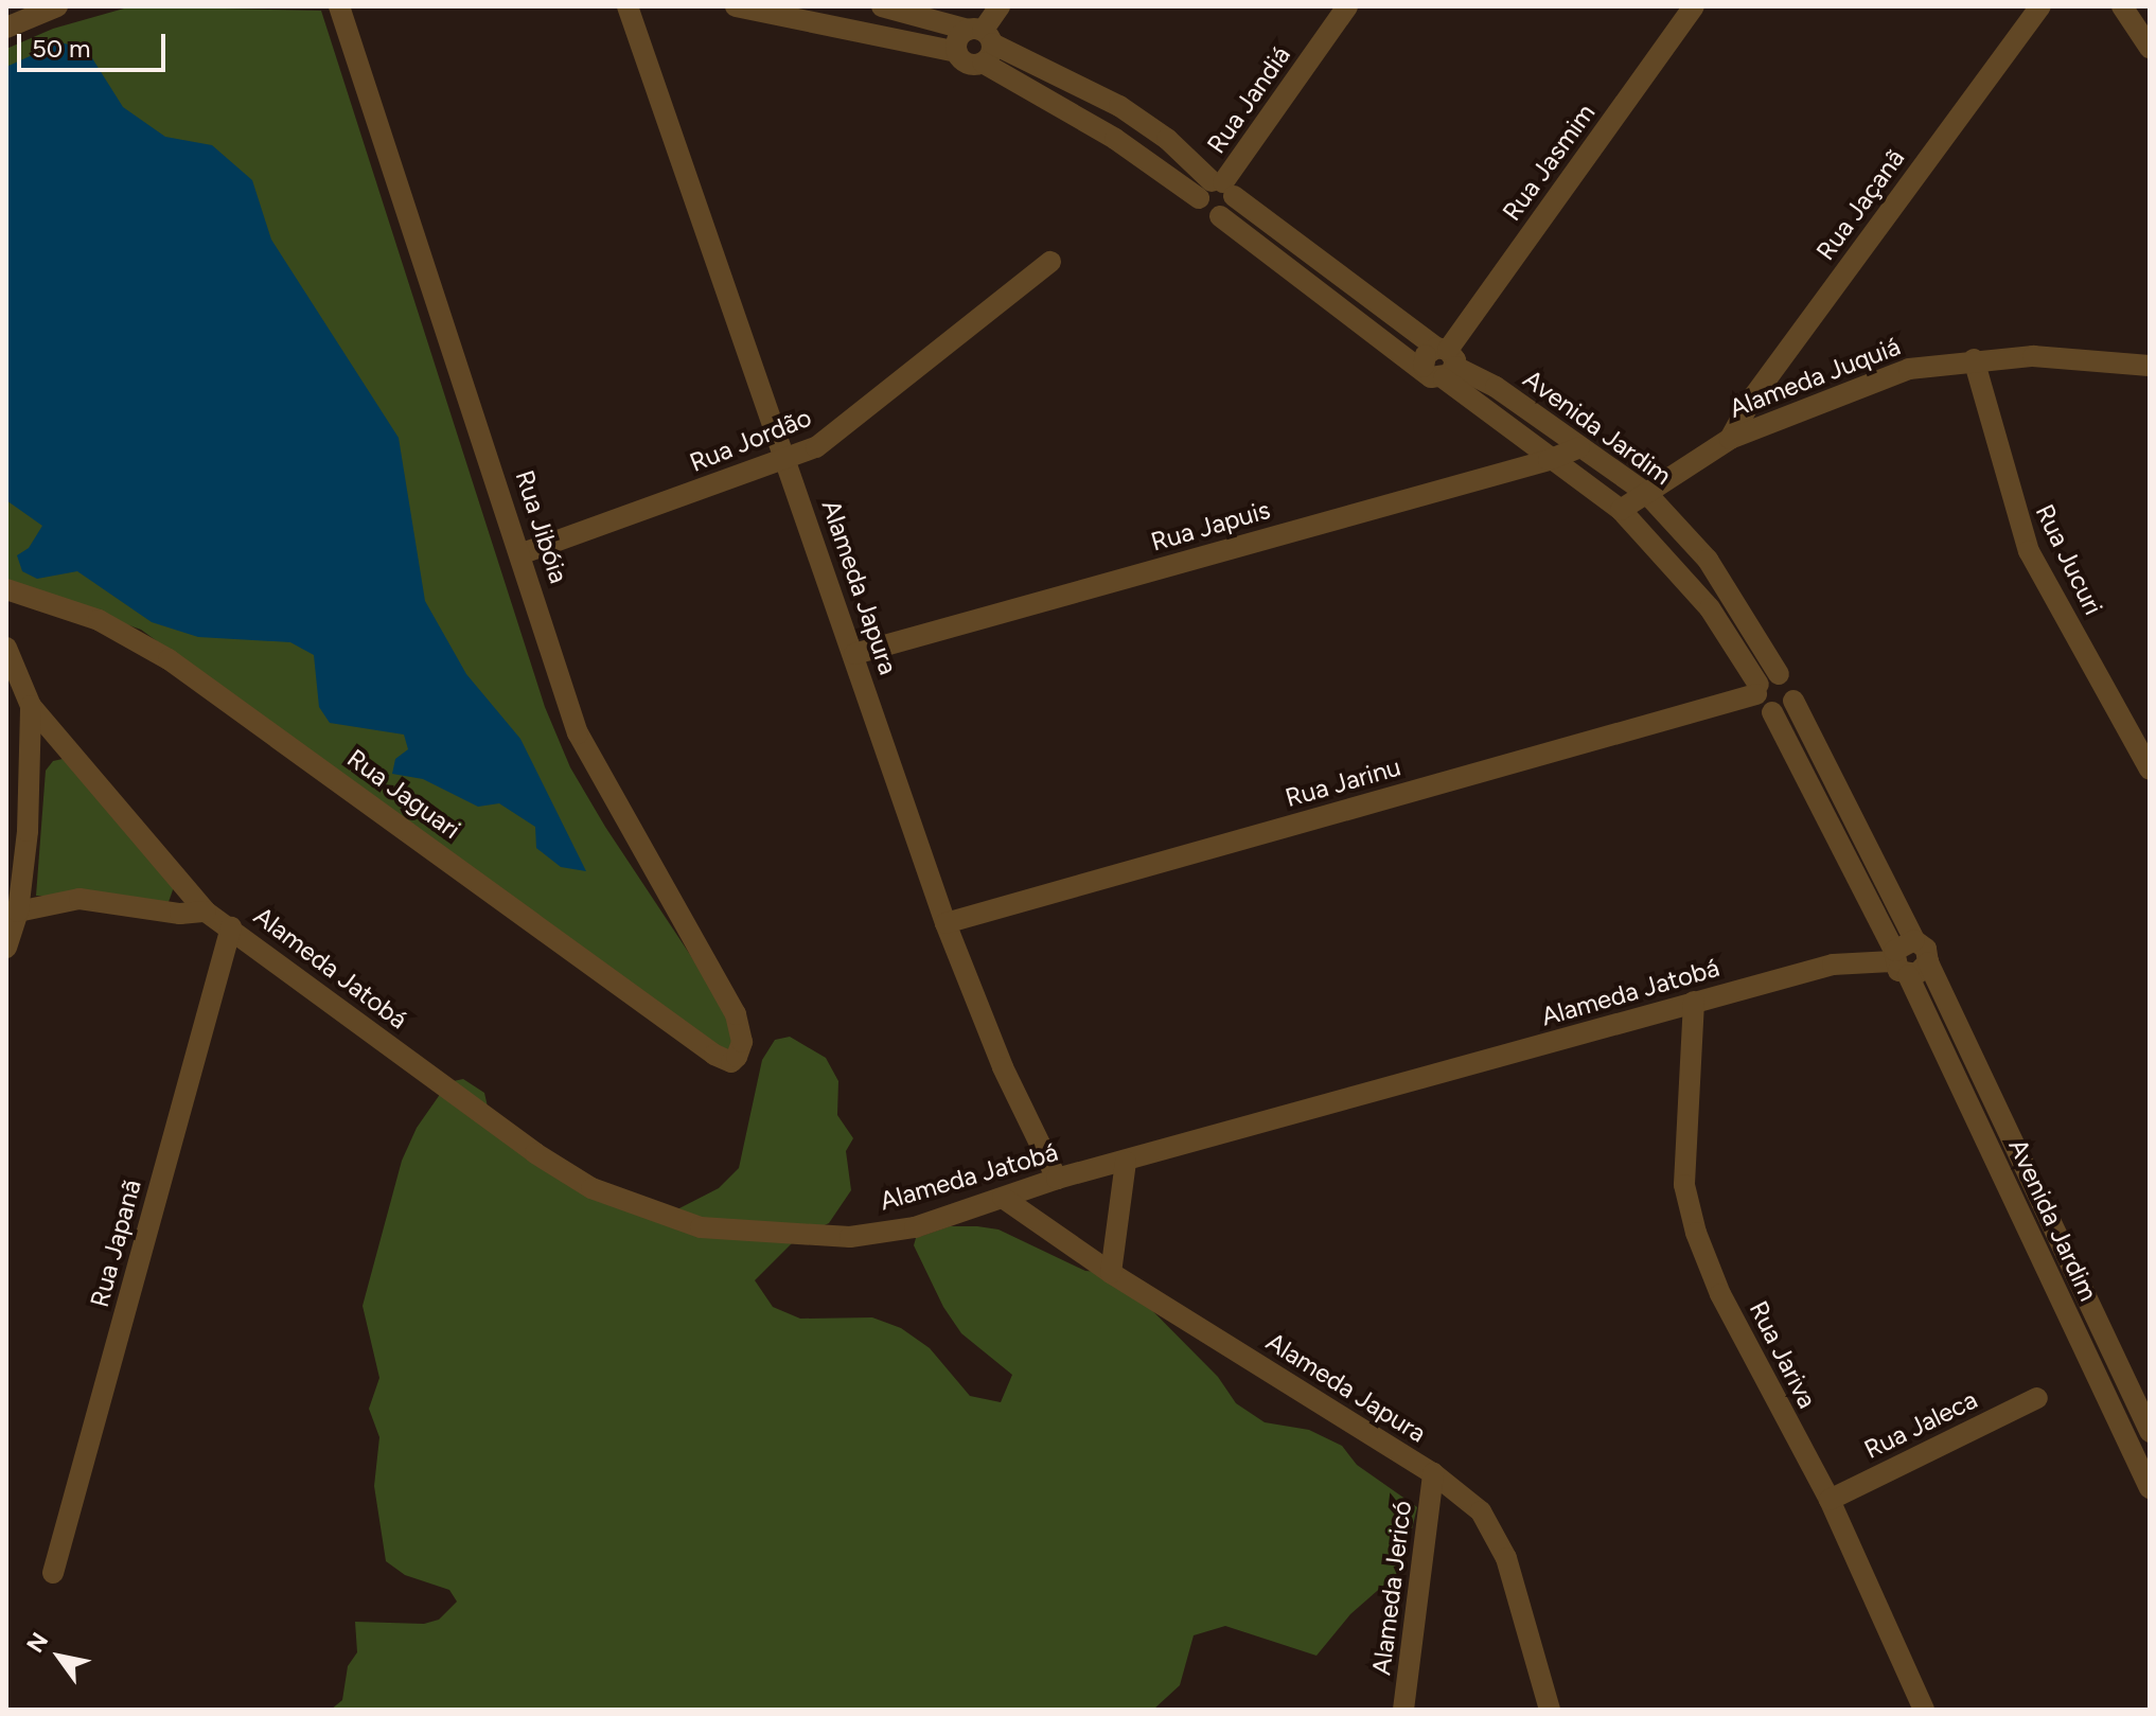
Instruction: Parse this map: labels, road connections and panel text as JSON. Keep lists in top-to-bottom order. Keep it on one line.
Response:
{"streets":{"street":["Rua Jandiá","Rua Jasmim","Rua Jaçanã","Alameda Juquiá","Avenida Jardim","Rua Jordão","Rua Japuis","Rua Jibóia","Rua Jucuri","Alameda Japura","Rua Jarinu","Rua Jaguari","Alameda Jatobá","Rua Japanã","Rua Jariva","Rua Jaleca","Alameda Jericó"]},"crossings":[["Rua Jandiá","Avenida Jardim"],["Rua Jasmim","Avenida Jardim"],["Rua Jaçanã","Alameda Juquiá"],["Alameda Juquiá","Avenida Jardim"],["Alameda Juquiá","Rua Jucuri"],["Avenida Jardim","Rua Japuis"],["Avenida Jardim","Rua Jarinu"],["Avenida Jardim","Alameda Jatobá"],["Rua Jordão","Rua Jibóia"],["Rua Jordão","Alameda Japura"],["Rua Japuis","Alameda Japura"],["Rua Jibóia","Rua Jaguari"],["Alameda Japura","Rua Jarinu"],["Alameda Japura","Alameda Jatobá"],["Alameda Japura","Alameda Jericó"],["Alameda Jatobá","Rua Japanã"],["Alameda Jatobá","Rua Jariva"],["Rua Jariva","Rua Jaleca"]],"scale_bar":"50 m","north":"top left"}
